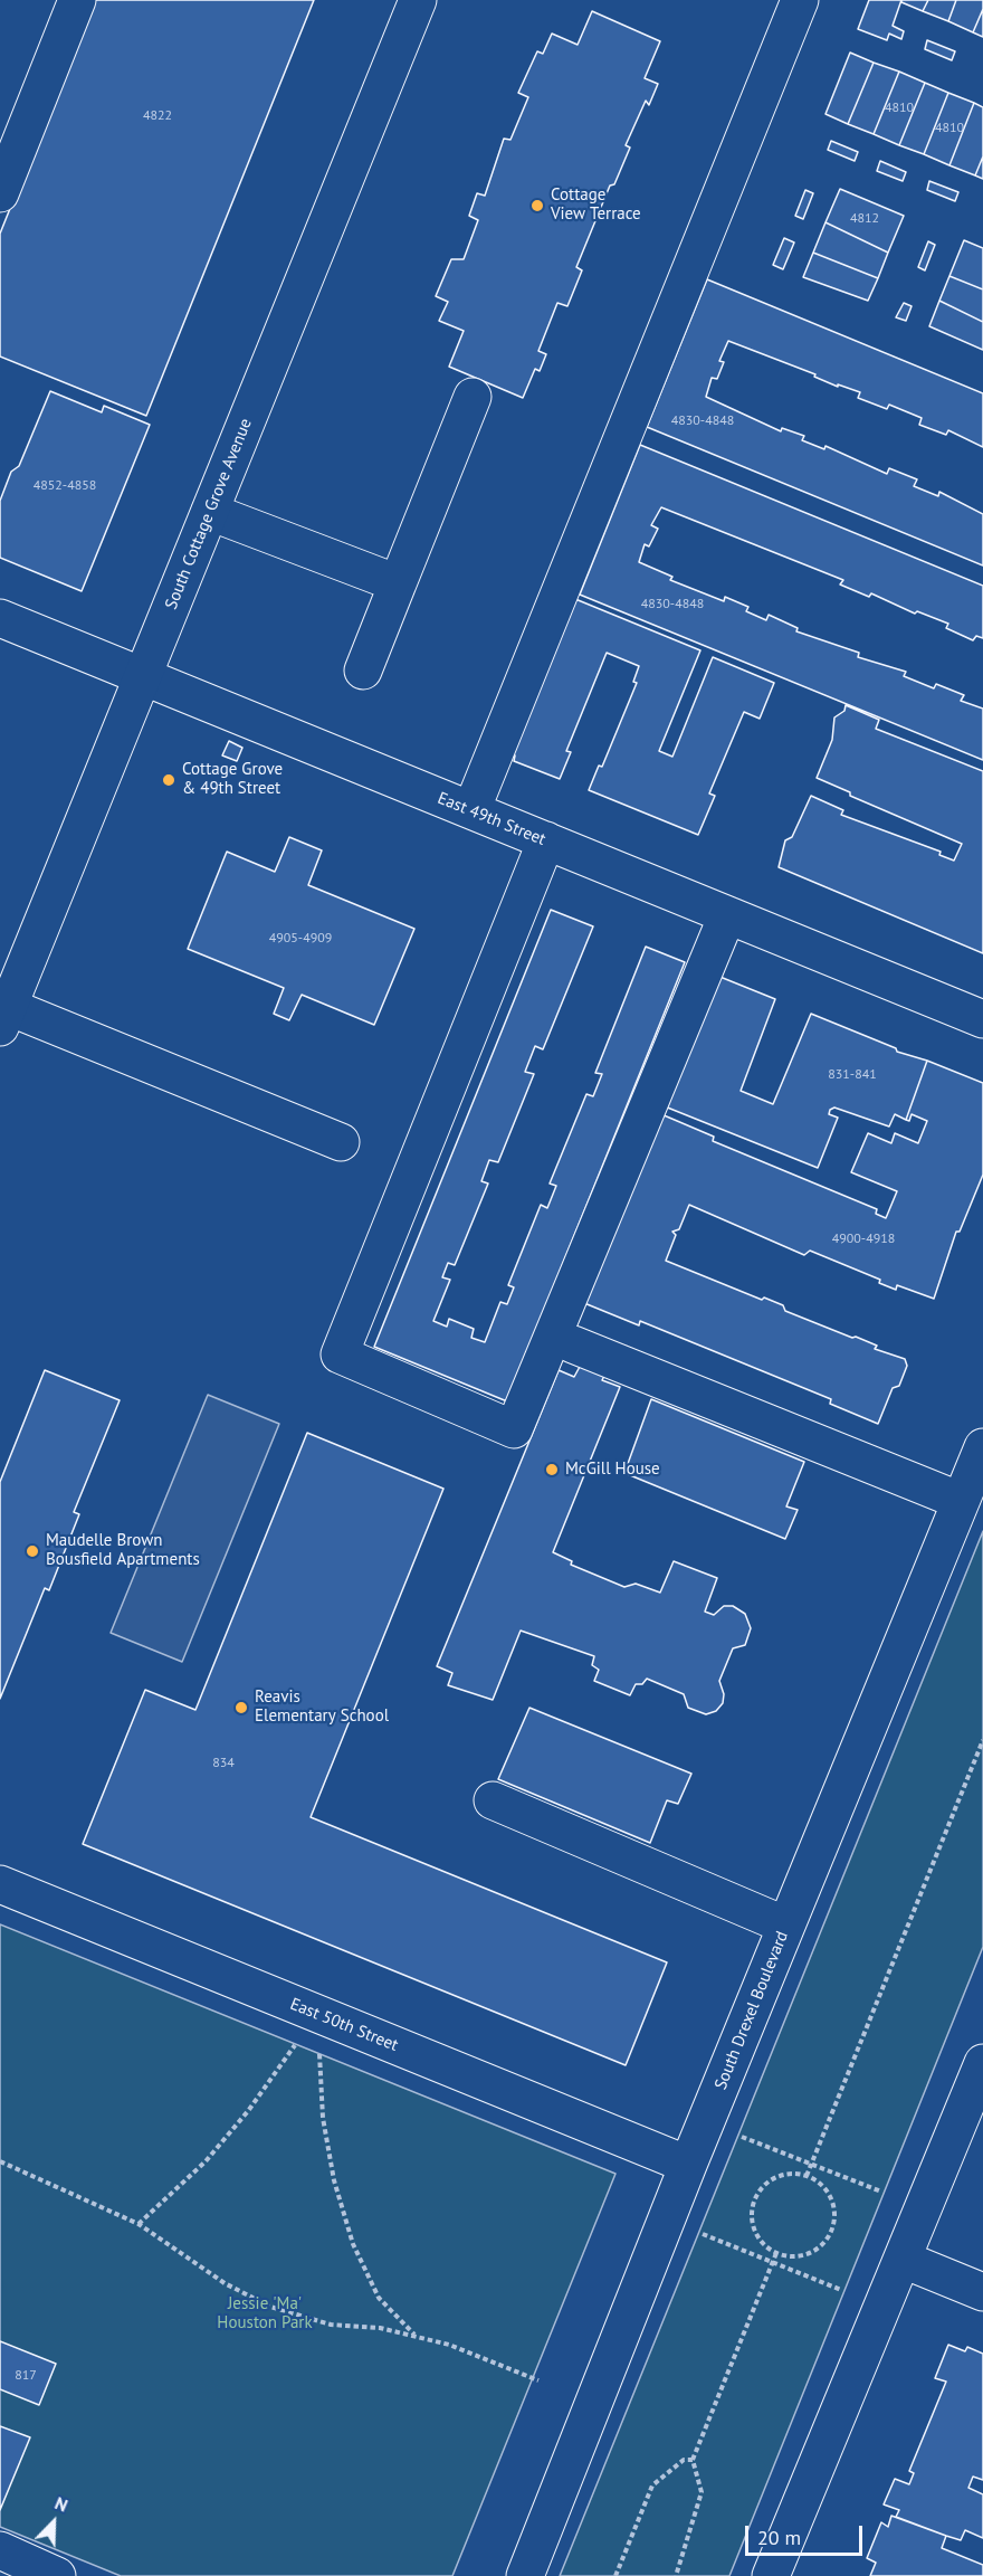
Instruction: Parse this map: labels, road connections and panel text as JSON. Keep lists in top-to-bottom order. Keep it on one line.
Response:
{"streets":{"street":["South Cottage Grove Avenue","East 49th Street","South Drexel Boulevard","East 50th Street"]},"crossings":[["South Cottage Grove Avenue","East 49th Street"],["South Drexel Boulevard","East 50th Street"]],"parks":["Jessie 'Ma' Houston Park"],"places":["Cottage View Terrace","Cottage Grove & 49th Street","McGill House","Maudelle Brown Bousfield Apartments","Reavis Elementary School"],"house_numbers":["4810","4822","4810","4812","4830-4848","4852-4858","4830-4848","4905-4909","831-841","4900-4918","834","817"],"scale_bar":"20 m","north":"top right"}
